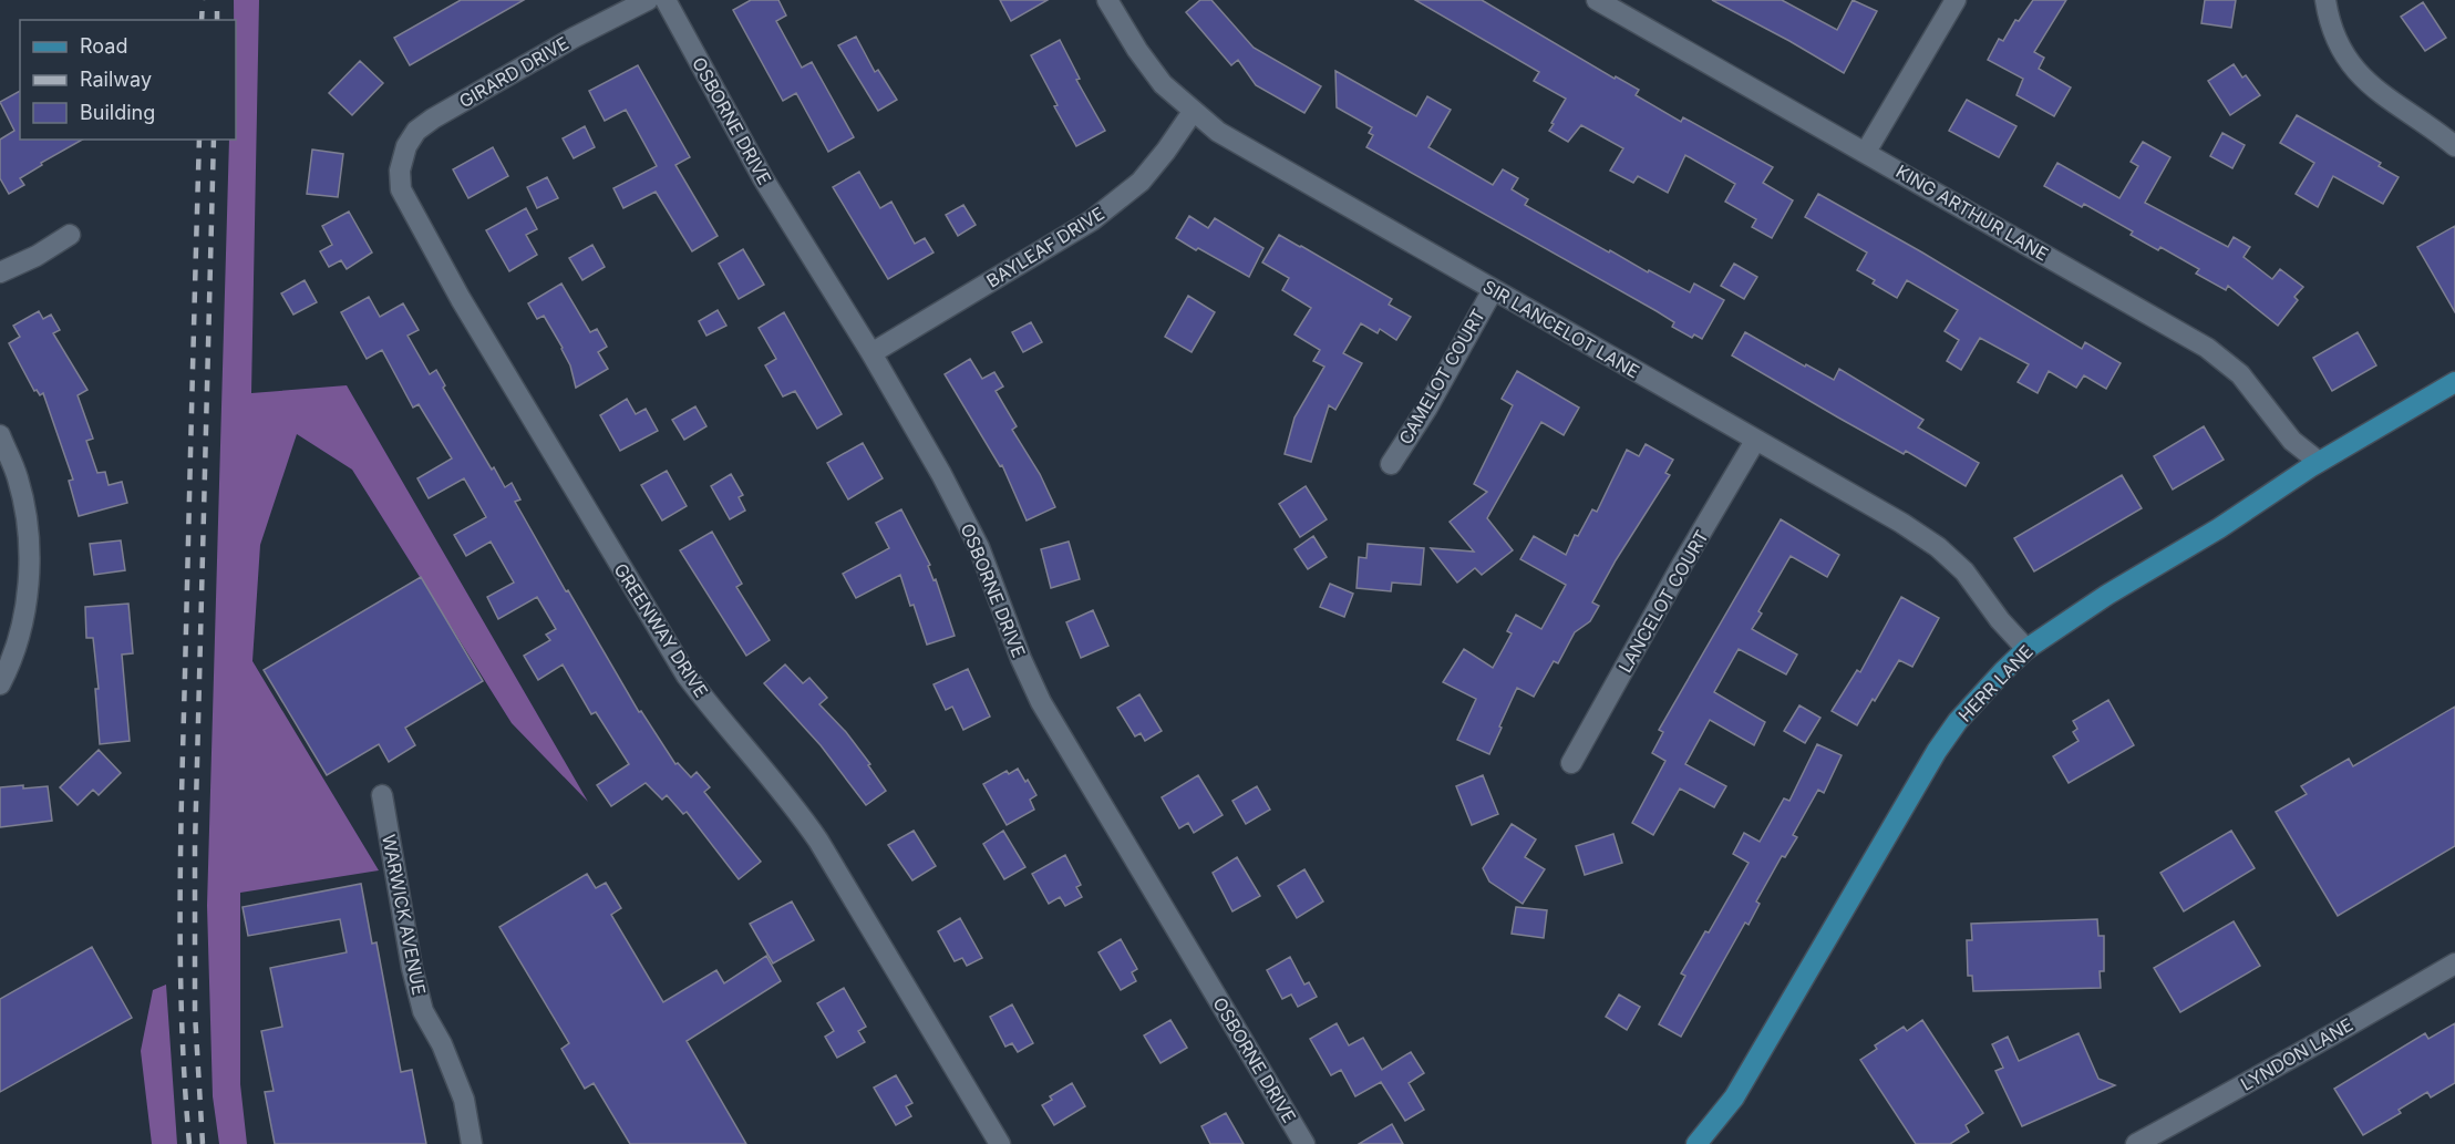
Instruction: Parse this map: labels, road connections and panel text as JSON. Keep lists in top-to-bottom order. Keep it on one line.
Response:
{"streets":{"main road":["HERR LANE"],"street":["GIRARD DRIVE","OSBORNE DRIVE","KING ARTHUR LANE","BAYLEAF DRIVE","SIR LANCELOT LANE","CAMELOT COURT","LANCELOT COURT","GREENWAY DRIVE","WARWICK AVENUE","LYNDON LANE"]},"crossings":[["GIRARD DRIVE","GREENWAY DRIVE"],["OSBORNE DRIVE","BAYLEAF DRIVE"],["KING ARTHUR LANE","HERR LANE"],["BAYLEAF DRIVE","SIR LANCELOT LANE"],["SIR LANCELOT LANE","CAMELOT COURT"],["SIR LANCELOT LANE","LANCELOT COURT"],["SIR LANCELOT LANE","HERR LANE"]],"legend":["Road","Railway","Building"]}
